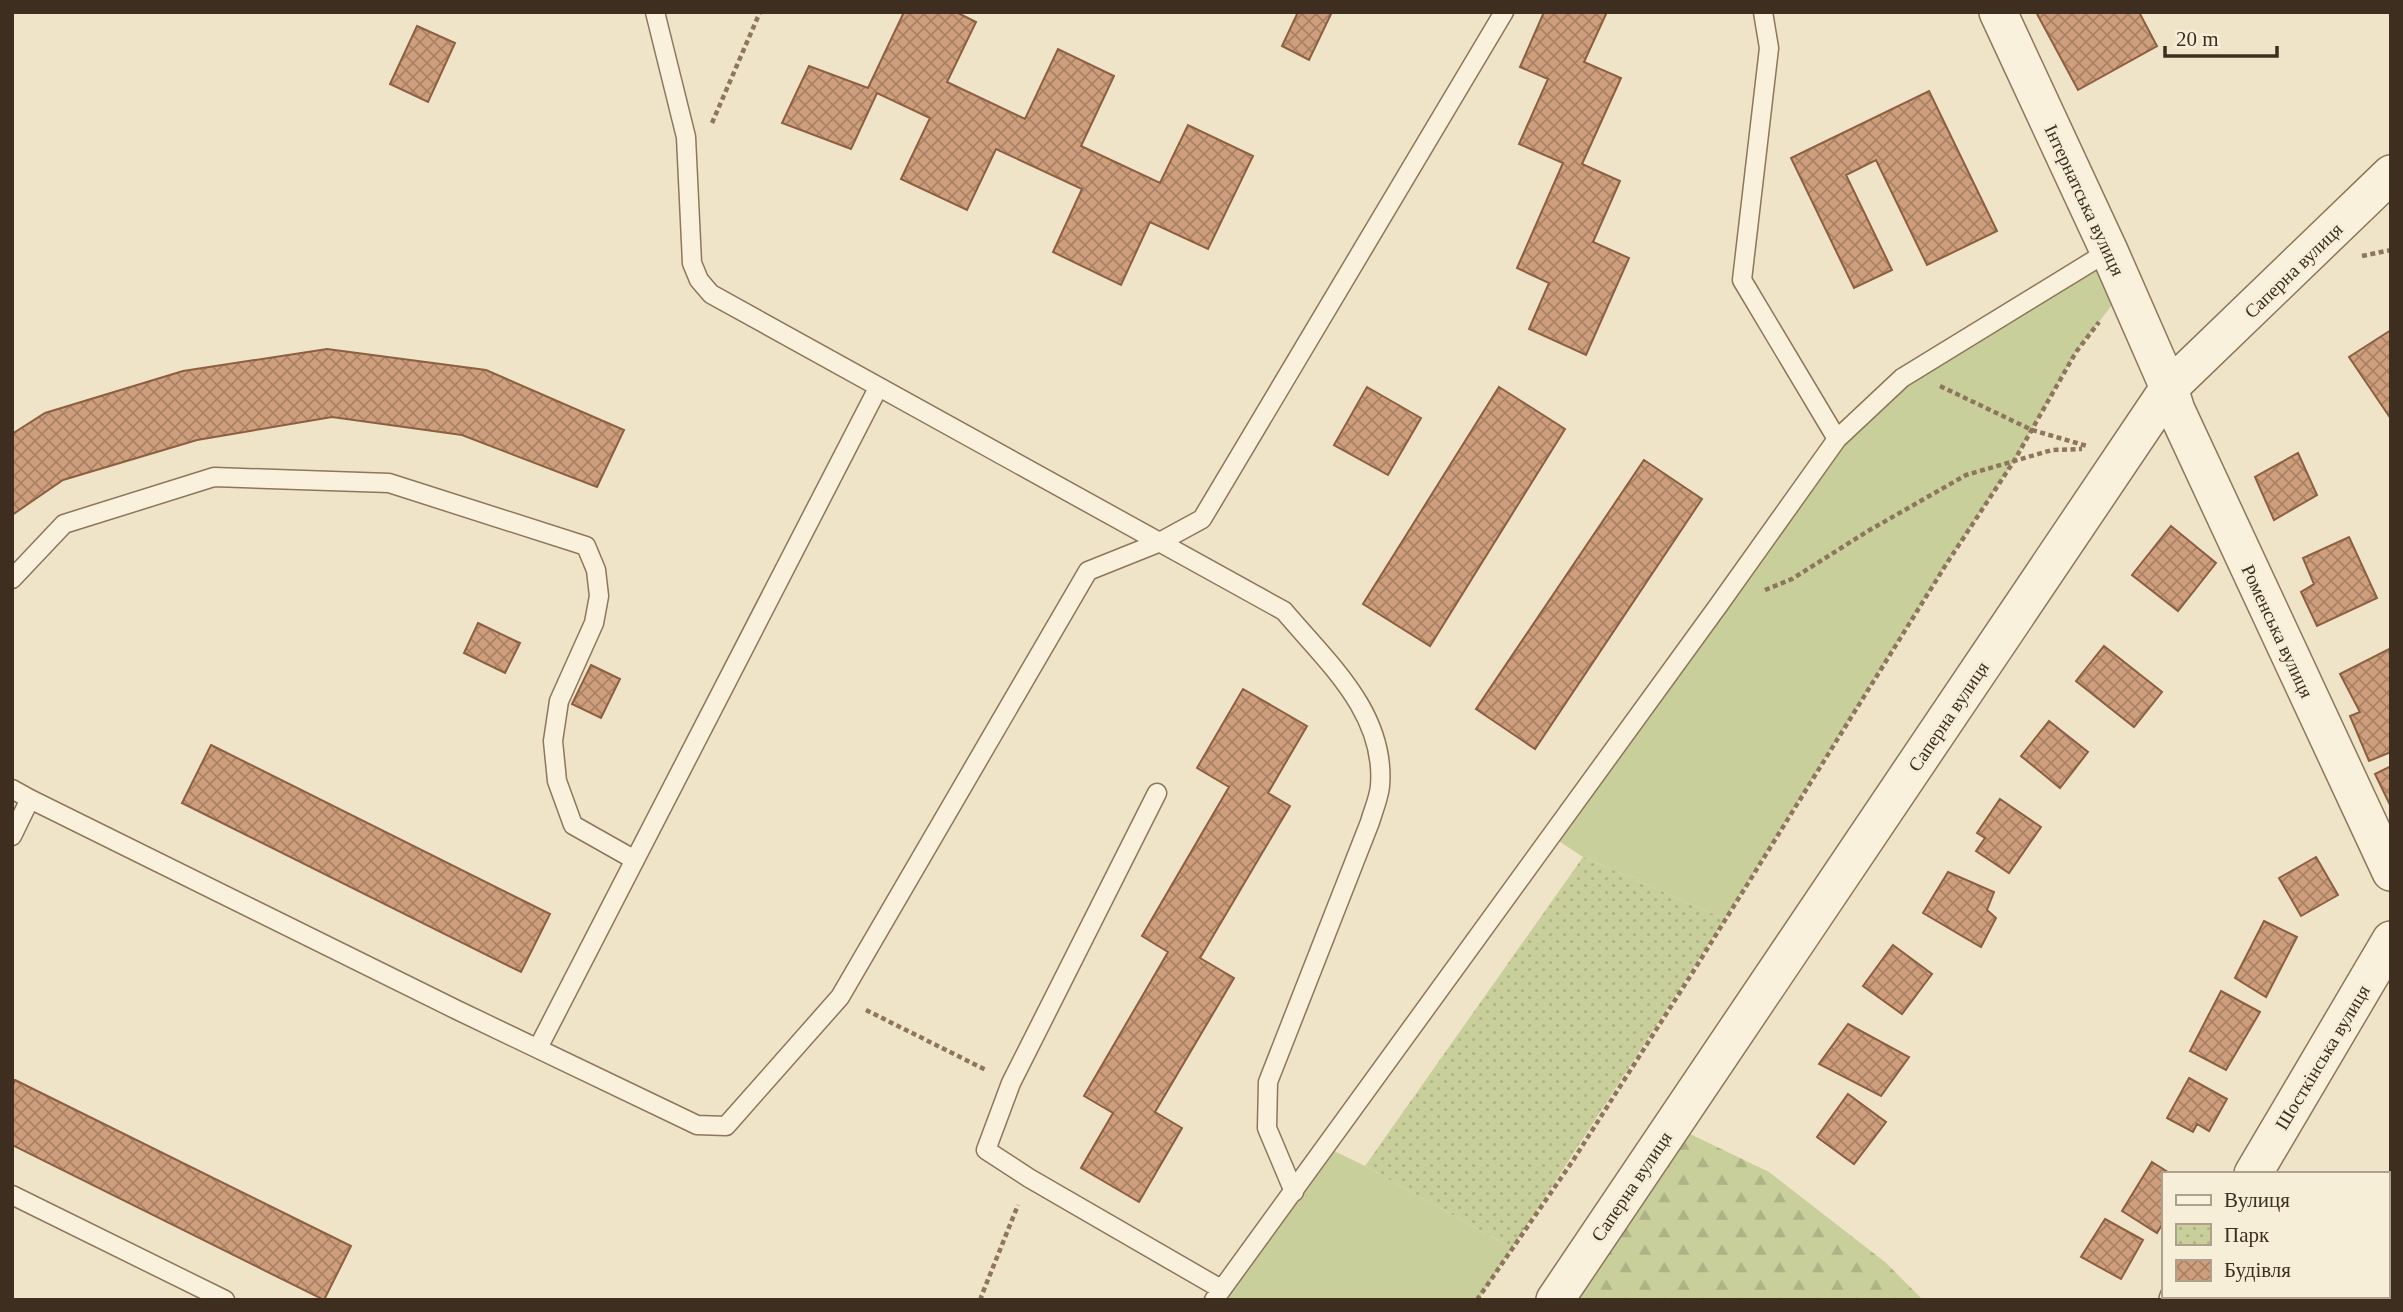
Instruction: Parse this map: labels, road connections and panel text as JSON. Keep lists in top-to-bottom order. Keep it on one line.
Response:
{"streets":{"street":["Інтернатська вулиця","Саперна вулиця","Роменська вулиця","Шосткінська вулиця"]},"crossings":[["Інтернатська вулиця","Саперна вулиця"],["Інтернатська вулиця","Роменська вулиця"],["Саперна вулиця","Роменська вулиця"]],"legend":["Вулиця","Парк","Будівля"],"scale_bar":"20 m"}
